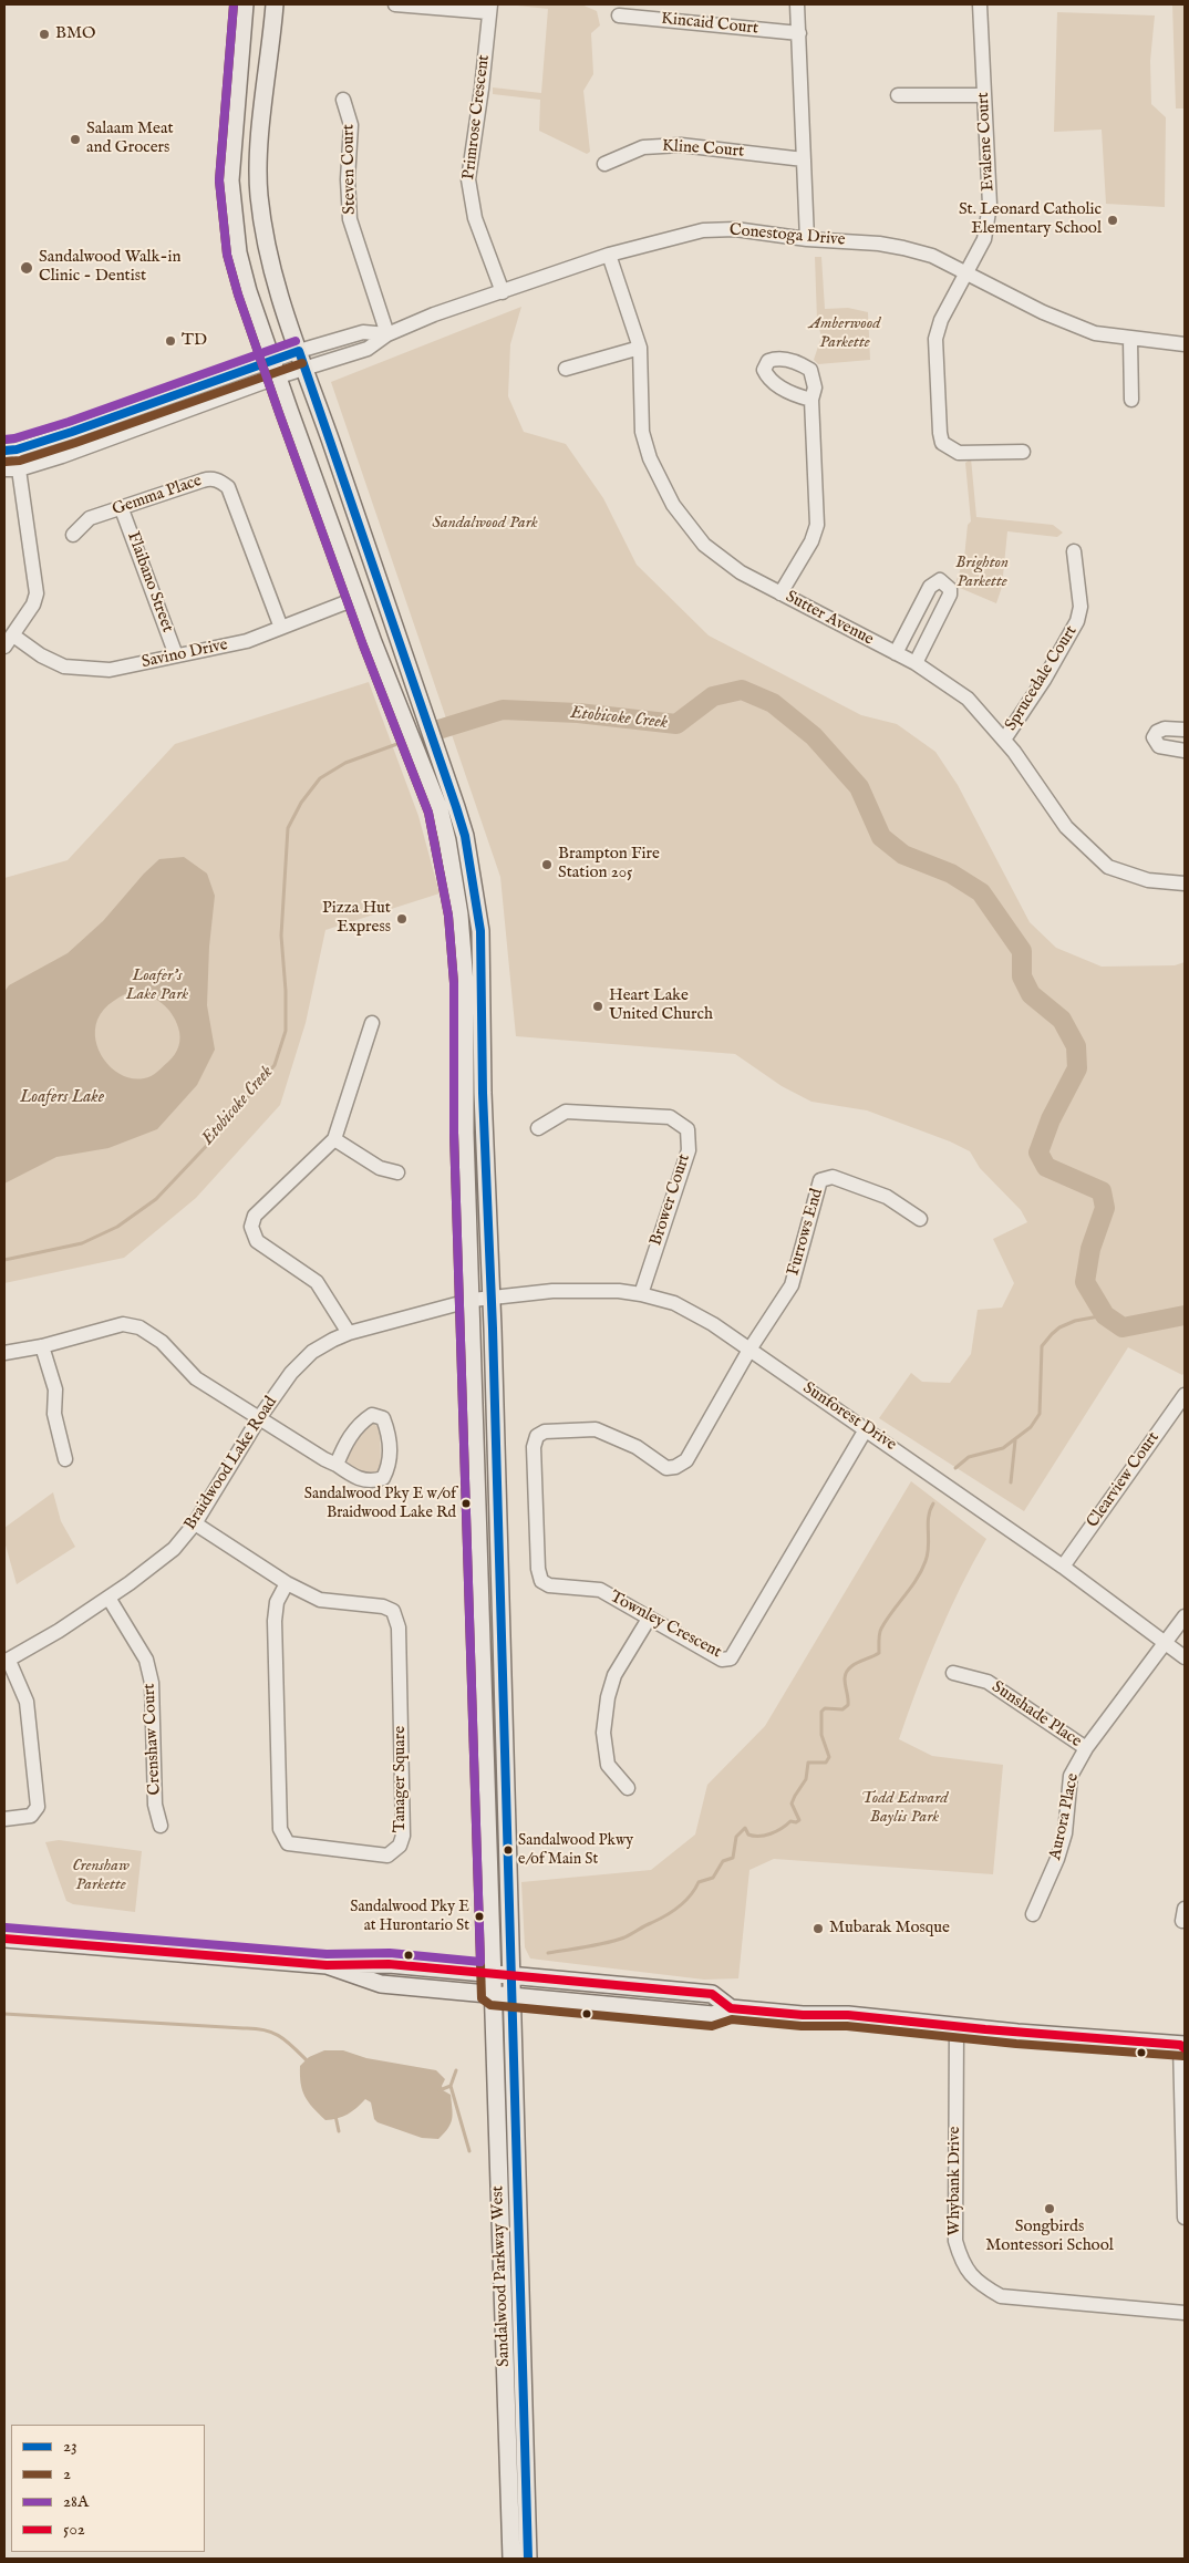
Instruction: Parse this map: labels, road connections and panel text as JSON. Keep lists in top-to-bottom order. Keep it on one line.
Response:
{"streets":{"main road":["Sandalwood Parkway West"],"street":["Kincaid Court","Primrose Crescent","Evalene Court","Kline Court","Steven Court","Conestoga Drive","Gemma Place","Flaibano Street","Sutter Avenue","Savino Drive","Sprucedale Court","Brower Court","Furrows End","Sunforest Drive","Braidwood Lake Road","Clearview Court","Townley Crescent","Sunshade Place","Crenshaw Court","Tanager Square","Aurora Place","Whybank Drive"]},"crossings":[["Primrose Crescent","Conestoga Drive"],["Evalene Court","Conestoga Drive"],["Steven Court","Conestoga Drive"],["Conestoga Drive","Sutter Avenue"],["Conestoga Drive","Sandalwood Parkway West"],["Gemma Place","Flaibano Street"],["Gemma Place","Savino Drive"],["Flaibano Street","Savino Drive"],["Sutter Avenue","Sprucedale Court"],["Savino Drive","Sandalwood Parkway West"],["Brower Court","Sunforest Drive"],["Furrows End","Sunforest Drive"],["Furrows End","Townley Crescent"],["Sunforest Drive","Braidwood Lake Road"],["Sunforest Drive","Clearview Court"],["Sunforest Drive","Townley Crescent"],["Sunforest Drive","Aurora Place"],["Sunforest Drive","Sandalwood Parkway West"],["Braidwood Lake Road","Crenshaw Court"],["Braidwood Lake Road","Tanager Square"],["Braidwood Lake Road","Sandalwood Parkway West"],["Sunshade Place","Aurora Place"]],"water":["Etobicoke Creek","Loafers Lake"],"parks":["Amberwood Parkette","Sandalwood Park","Brighton Parkette","Loafer's Lake Park","Todd Edward Baylis Park","Crenshaw Parkette"],"places":["BMO","Salaam Meat and Grocers","St. Leonard Catholic Elementary School","Sandalwood Walk-in Clinic - Dentist","TD","Brampton Fire Station 205","Pizza Hut Express","Heart Lake United Church","Sandalwood Pky E w/of Braidwood Lake Rd","Sandalwood Pkwy e/of Main St","Sandalwood Pky E at Hurontario St","Mubarak Mosque","Songbirds Montessori School"],"lines":["transit line 2","transit line 28A","transit line 23","transit line 502"],"legend":["23","2","28A","502"]}
